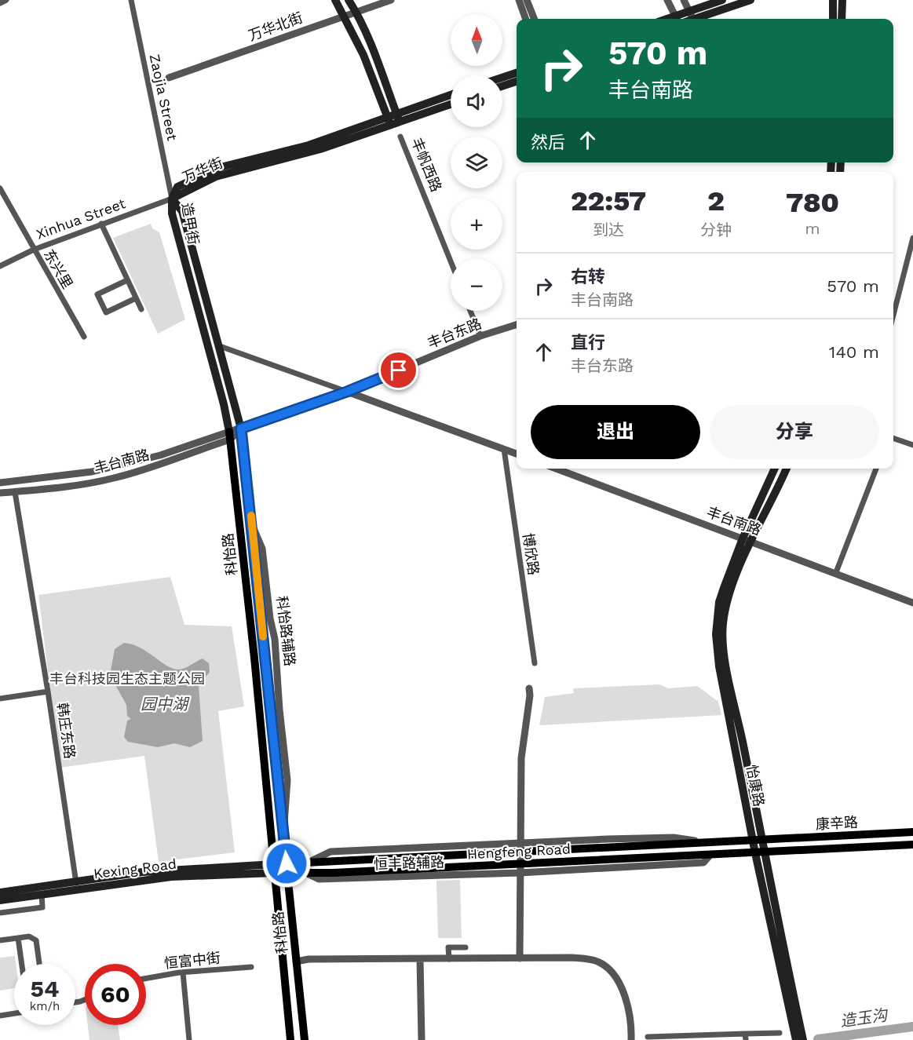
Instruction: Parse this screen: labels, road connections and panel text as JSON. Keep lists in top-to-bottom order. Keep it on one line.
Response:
{"streets":{"main road":["万华街","造甲街","科怡路","怡康路","康辛路","Hengfeng Road","Kexing Road"],"street":["万华北街","Zaojia Street","丰帆西路","Xinhua Street","东兴里","丰台东路","丰台南路","博欣路","韩庄东路","恒丰路辅路","恒富中街"]},"crossings":[["Zaojia Street","万华街"],["Zaojia Street","Xinhua Street"],["Zaojia Street","造甲街"],["万华街","Xinhua Street"],["万华街","造甲街"],["Xinhua Street","造甲街"],["Xinhua Street","东兴里"],["造甲街","丰台南路"],["造甲街","科怡路"],["丰台东路","丰台南路"],["丰台南路","科怡路"],["丰台南路","韩庄东路"],["丰台南路","怡康路"],["科怡路","Hengfeng Road"],["科怡路","Kexing Road"],["韩庄东路","Kexing Road"],["怡康路","康辛路"],["怡康路","Hengfeng Road"],["康辛路","Hengfeng Road"],["Hengfeng Road","恒丰路辅路"],["Hengfeng Road","Kexing Road"]],"water":["园中湖","造玉沟"],"parks":["丰台科技园生态主题公园"],"north":"top","page":{"map_buttons":["+","−"],"turn":["570 m","丰台南路"],"then":"然后","eta":["22:57","到达","2","分钟","780","m"],"list":[{"name":"右转","note":"丰台南路","value":"570 m"},{"name":"直行","note":"丰台东路","value":"140 m"}],"buttons":["退出","分享"],"speed":"54 km/h","limit":"60"}}
